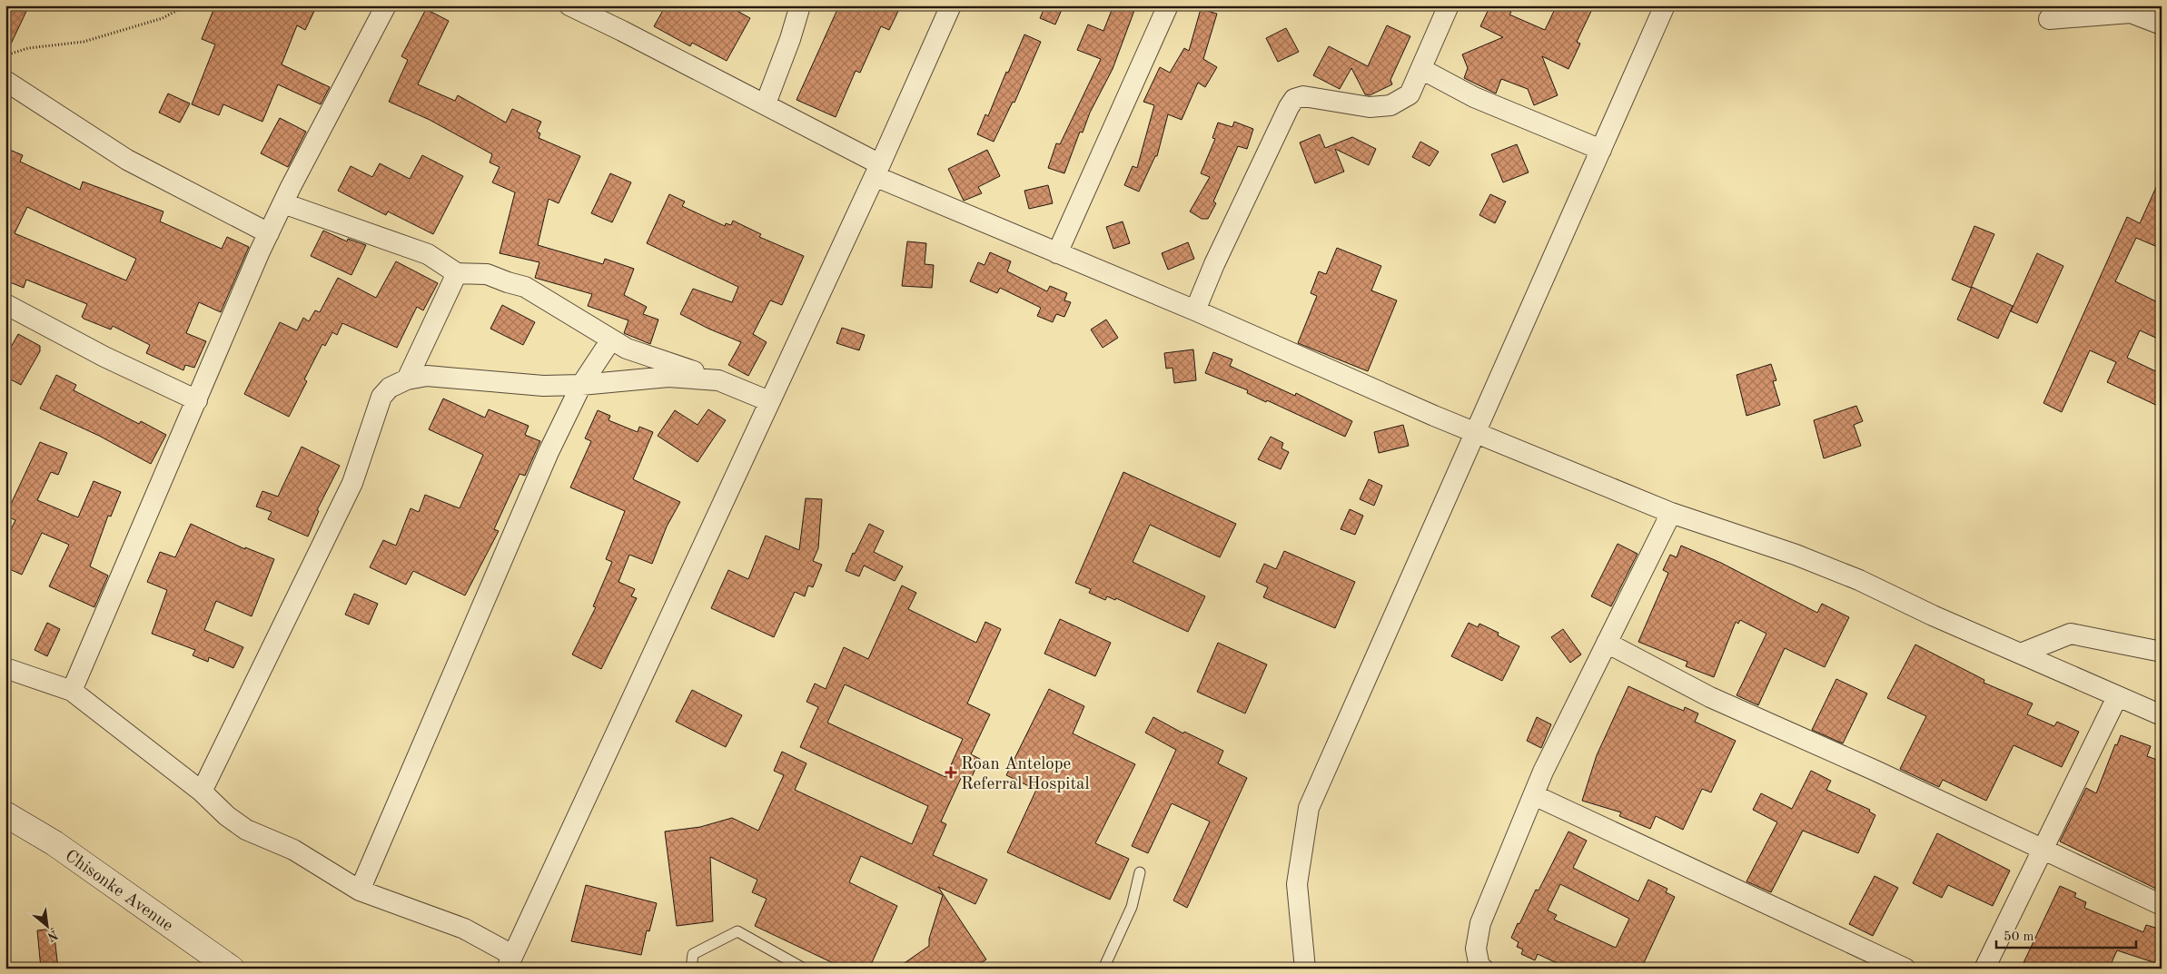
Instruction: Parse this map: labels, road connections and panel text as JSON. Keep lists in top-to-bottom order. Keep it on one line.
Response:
{"streets":{"street":["Chisonke Avenue"]},"places":{"health":["Roan Antelope Referral Hospital"]},"scale_bar":"50 m","north":"bottom right"}
